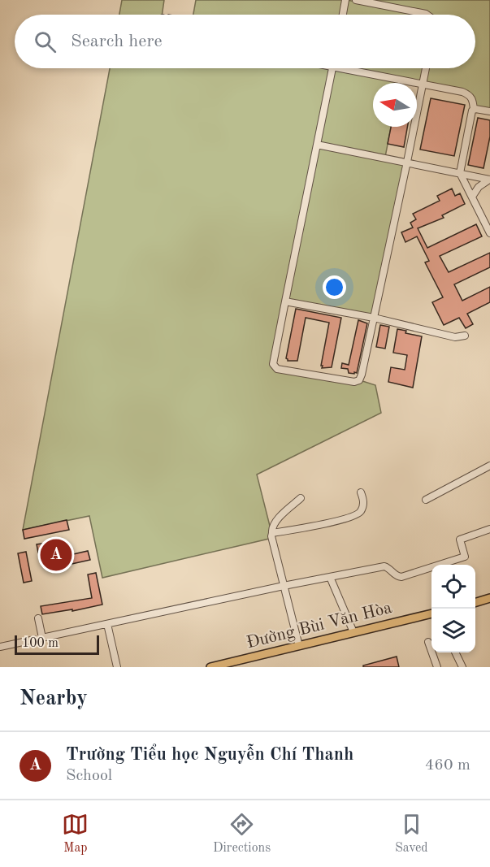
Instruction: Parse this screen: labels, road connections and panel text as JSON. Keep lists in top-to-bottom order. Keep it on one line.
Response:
{"streets":{"main road":["Đường Bùi Văn Hòa"]},"scale_bar":"100 m","north":"left","page":{"search":"Search here","pins":"A","scale":"100 m","heading":"Nearby","list":[{"mark":"A","name":"Trường Tiểu học Nguyễn Chí Thanh","note":"School","value":"460 m"}],"nav":["Map","Directions","Saved"]}}
